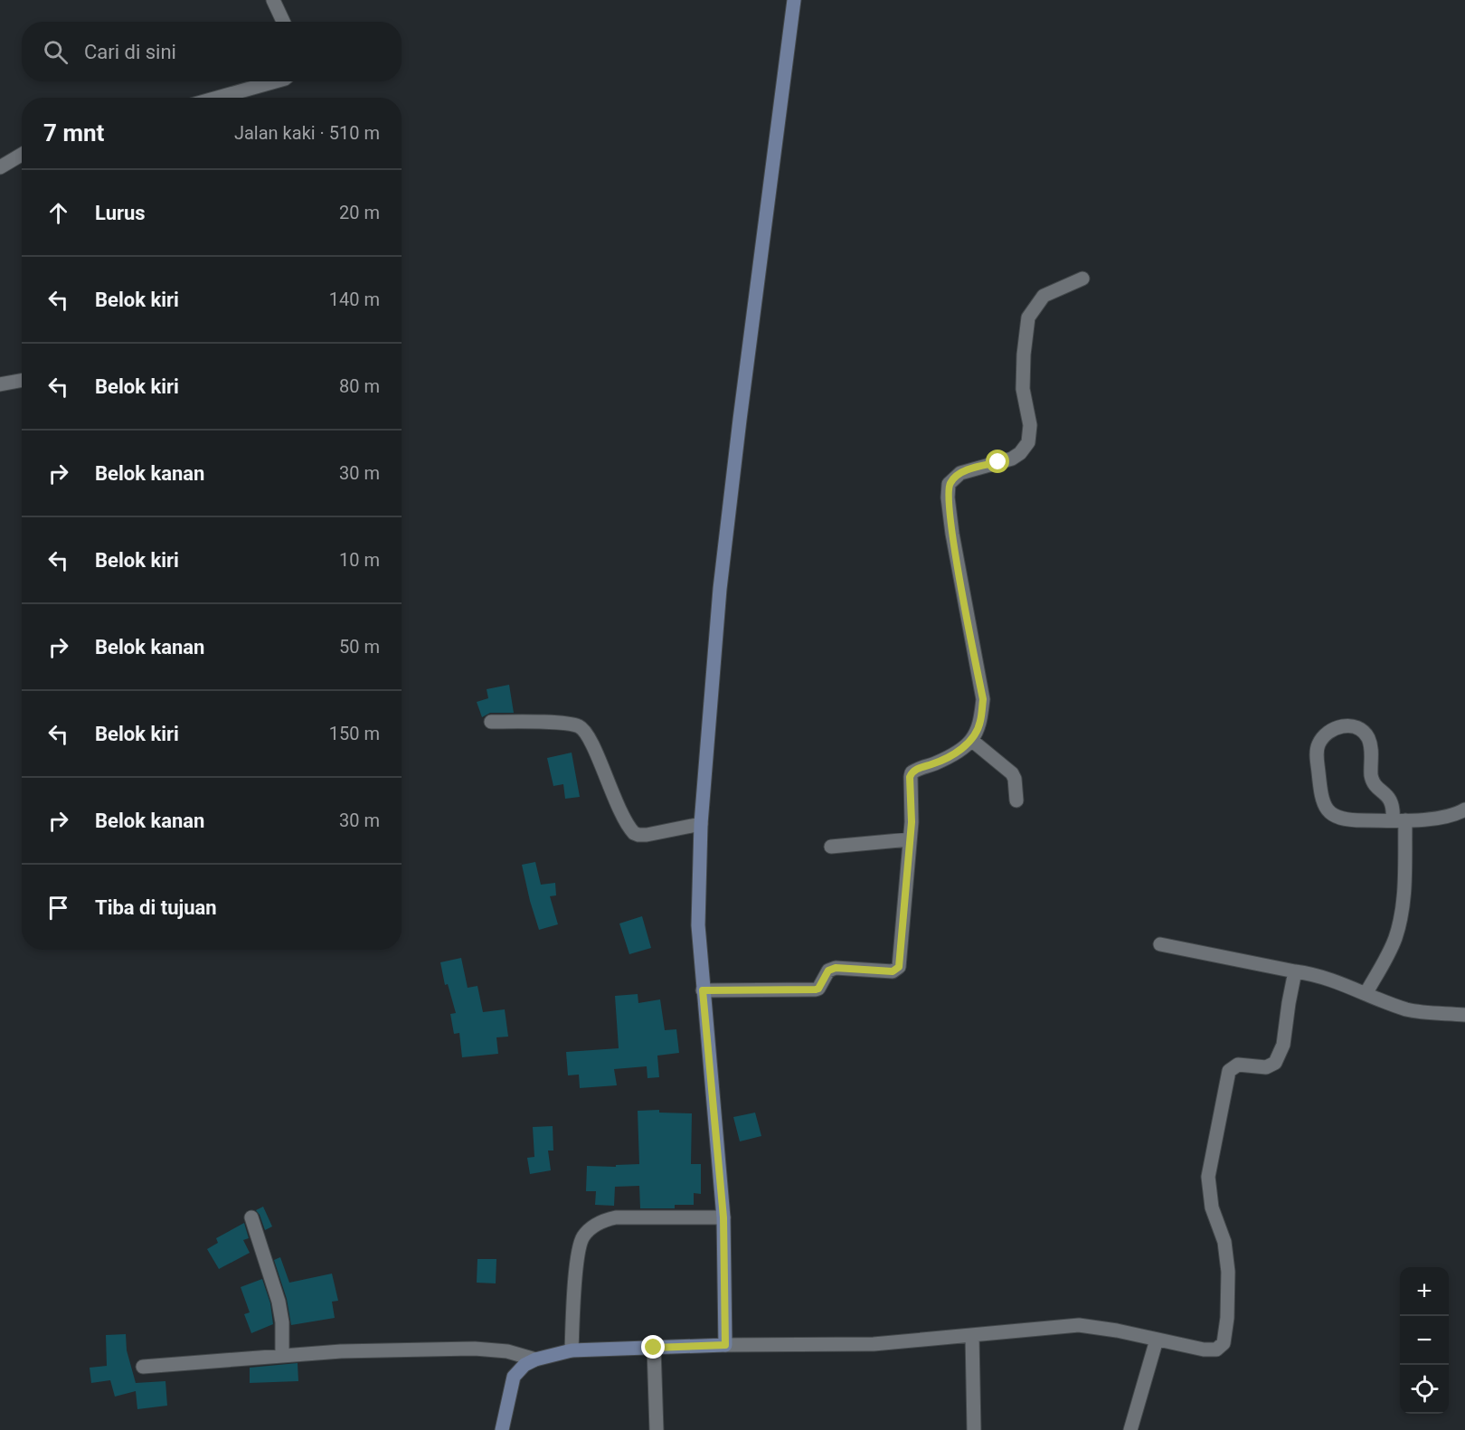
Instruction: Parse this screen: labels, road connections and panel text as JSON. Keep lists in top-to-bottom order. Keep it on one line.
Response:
{"page":{"search":"Cari di sini","heading":["7 mnt","Jalan kaki · 510 m"],"list":[["Lurus","20 m"],["Belok kiri","140 m"],["Belok kiri","80 m"],["Belok kanan","30 m"],["Belok kiri","10 m"],["Belok kanan","50 m"],["Belok kiri","150 m"],["Belok kanan","30 m"],"Tiba di tujuan"],"map_buttons":["+","−"]}}
